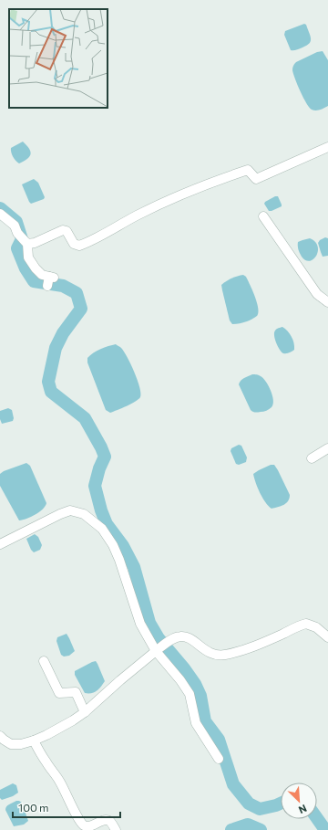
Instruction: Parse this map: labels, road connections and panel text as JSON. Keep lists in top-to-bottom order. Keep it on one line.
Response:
{"scale_bar":"100 m","north":"bottom right"}
